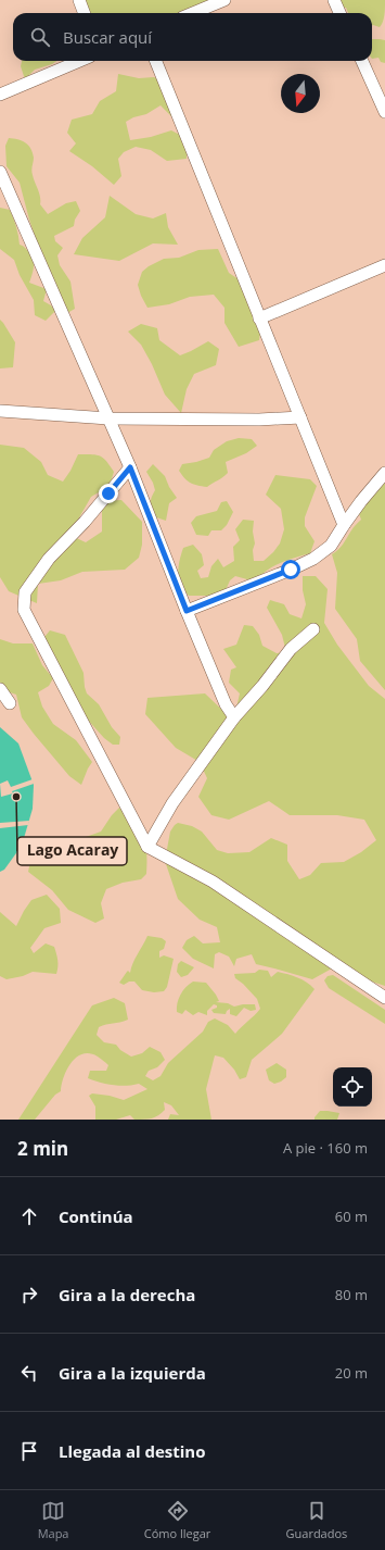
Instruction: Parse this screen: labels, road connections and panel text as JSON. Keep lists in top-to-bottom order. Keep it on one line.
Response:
{"places":["Lago Acaray"],"north":"bottom","page":{"search":"Buscar aquí","heading":["2 min","A pie · 160 m"],"list":[["Continúa","60 m"],["Gira a la derecha","80 m"],["Gira a la izquierda","20 m"],"Llegada al destino"],"nav":["Mapa","Cómo llegar","Guardados"]}}
